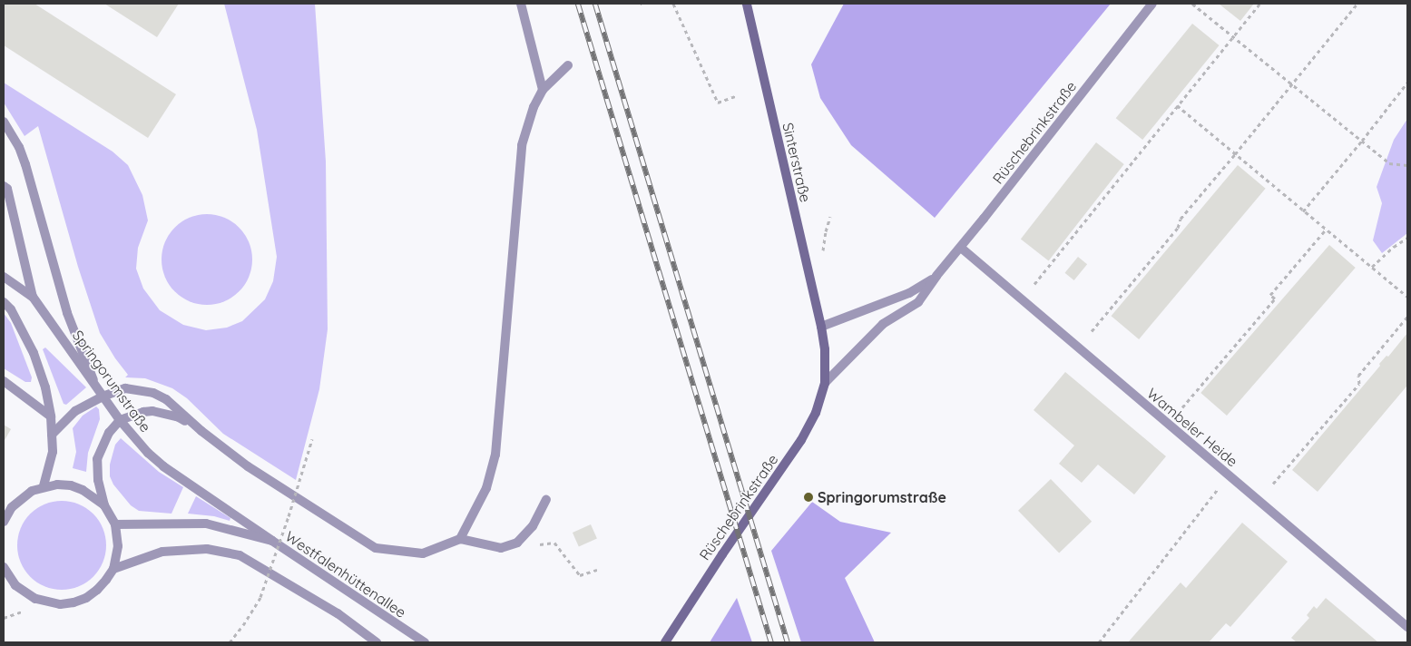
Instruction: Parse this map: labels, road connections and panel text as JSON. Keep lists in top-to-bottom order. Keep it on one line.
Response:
{"streets":{"street":["Rüschebrinkstraße","Sinterstraße","Springorumstraße","Wambeler Heide","Westfalenhüttenallee"]},"crossings":[["Rüschebrinkstraße","Sinterstraße"],["Rüschebrinkstraße","Wambeler Heide"],["Springorumstraße","Westfalenhüttenallee"]],"places":["Springorumstraße"]}
